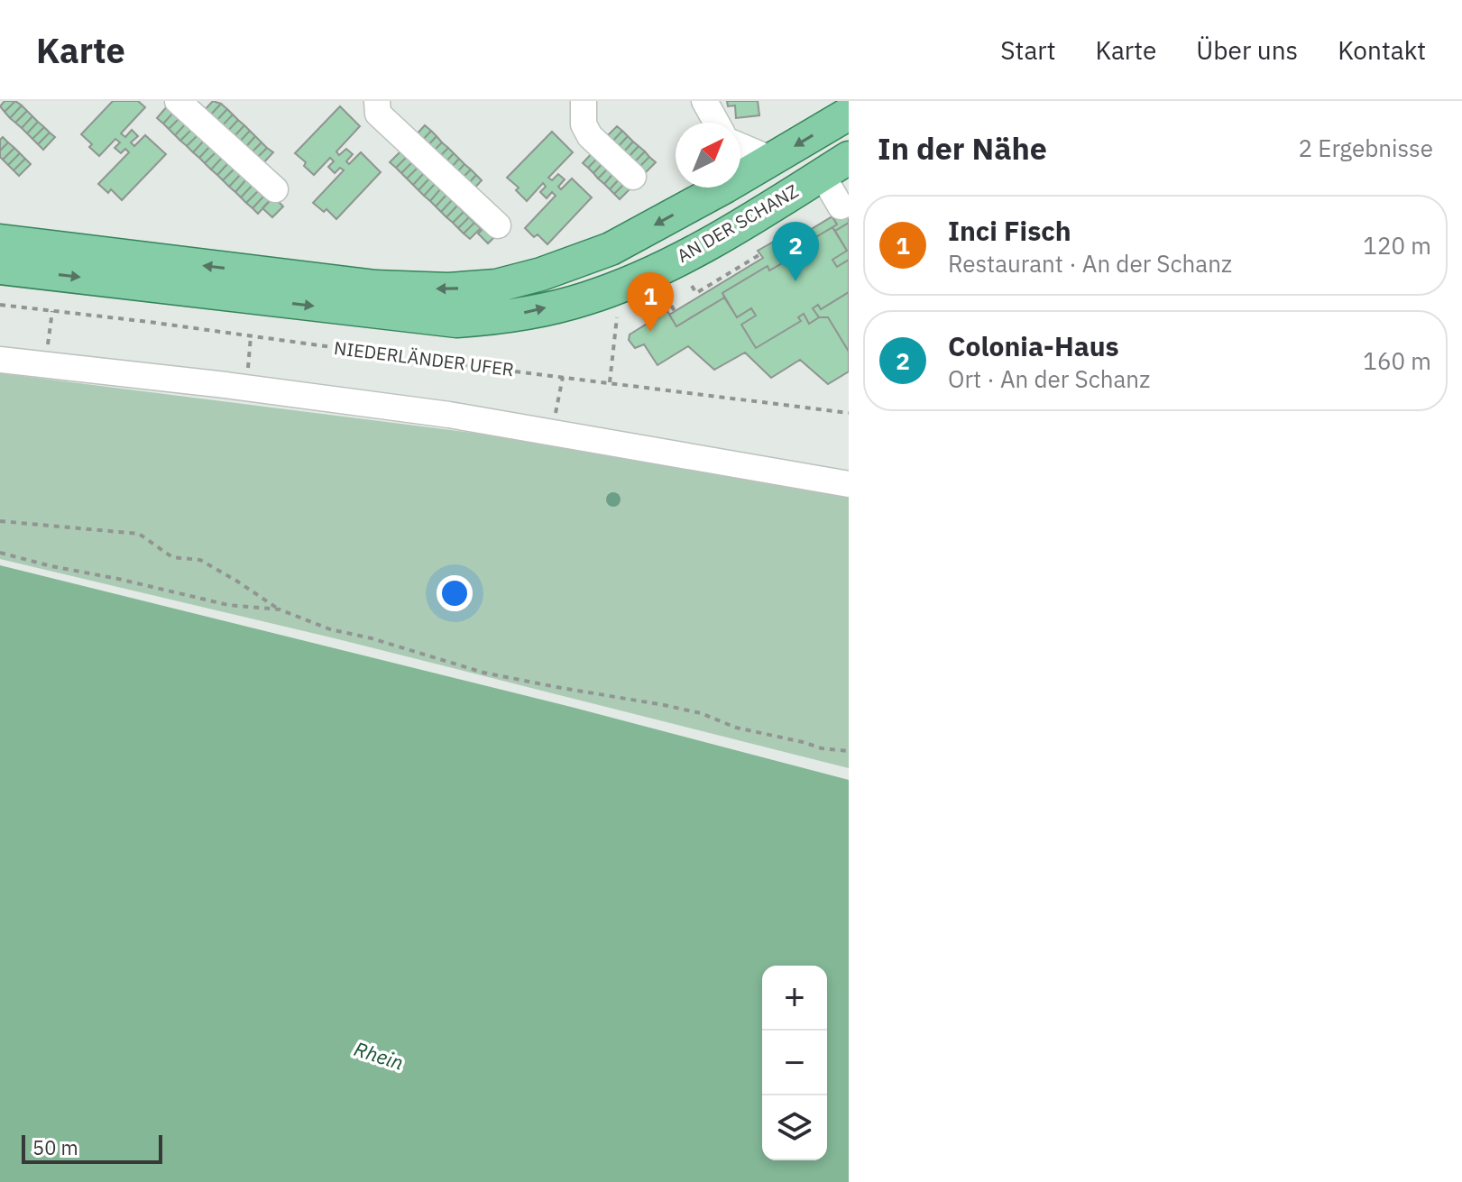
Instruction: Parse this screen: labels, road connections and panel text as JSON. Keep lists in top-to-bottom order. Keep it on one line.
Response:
{"streets":{"main road":["AN DER SCHANZ"],"path":["NIEDERLÄNDER UFER"]},"water":["Rhein"],"scale_bar":"50 m","north":"top right","page":{"header":"Karte","nav":["Start","Karte","Über uns","Kontakt"],"heading":["In der Nähe","2 Ergebnisse"],"list":[{"mark":"1","name":"Inci Fisch","note":"Restaurant · An der Schanz","value":"120 m"},{"mark":"2","name":"Colonia-Haus","note":"Ort · An der Schanz","value":"160 m"}],"pins":["2","1"],"map_buttons":["+","−"],"scale":"50 m"}}
